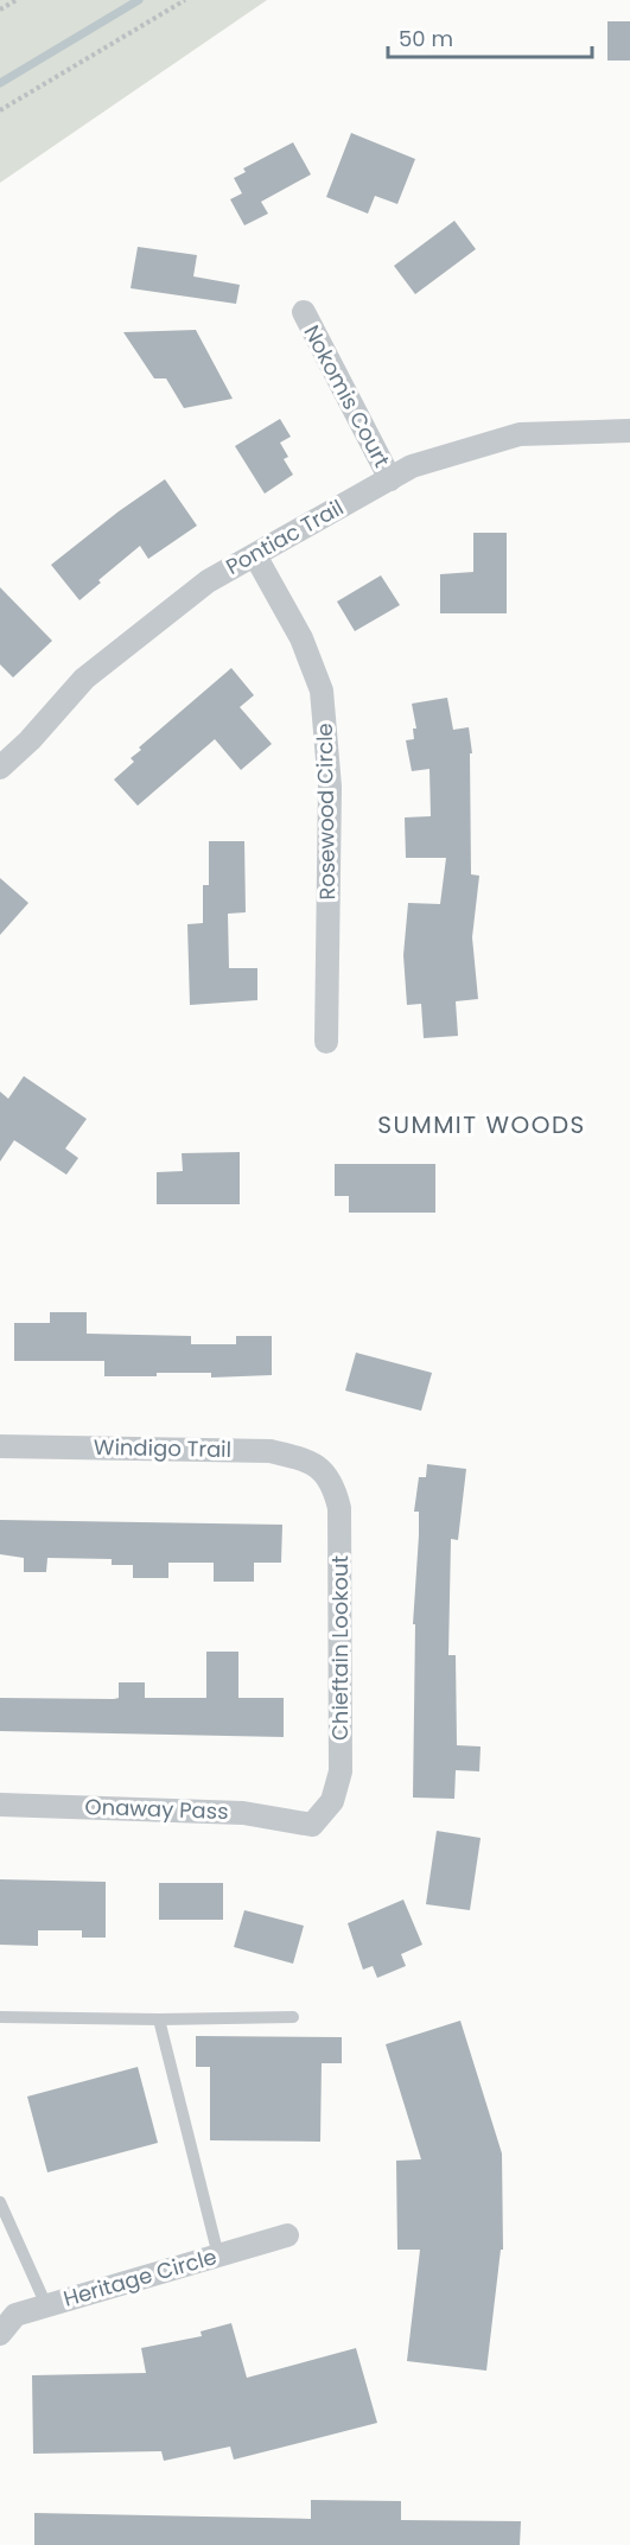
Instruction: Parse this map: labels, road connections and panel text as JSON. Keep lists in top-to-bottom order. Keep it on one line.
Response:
{"streets":{"street":["Nokomis Court","Pontiac Trail","Rosewood Circle","Windigo Trail","Chieftain Lookout","Onaway Pass","Heritage Circle"]},"crossings":[["Nokomis Court","Pontiac Trail"],["Pontiac Trail","Rosewood Circle"],["Windigo Trail","Chieftain Lookout"],["Chieftain Lookout","Onaway Pass"]],"districts":["SUMMIT WOODS"],"scale_bar":"50 m"}
